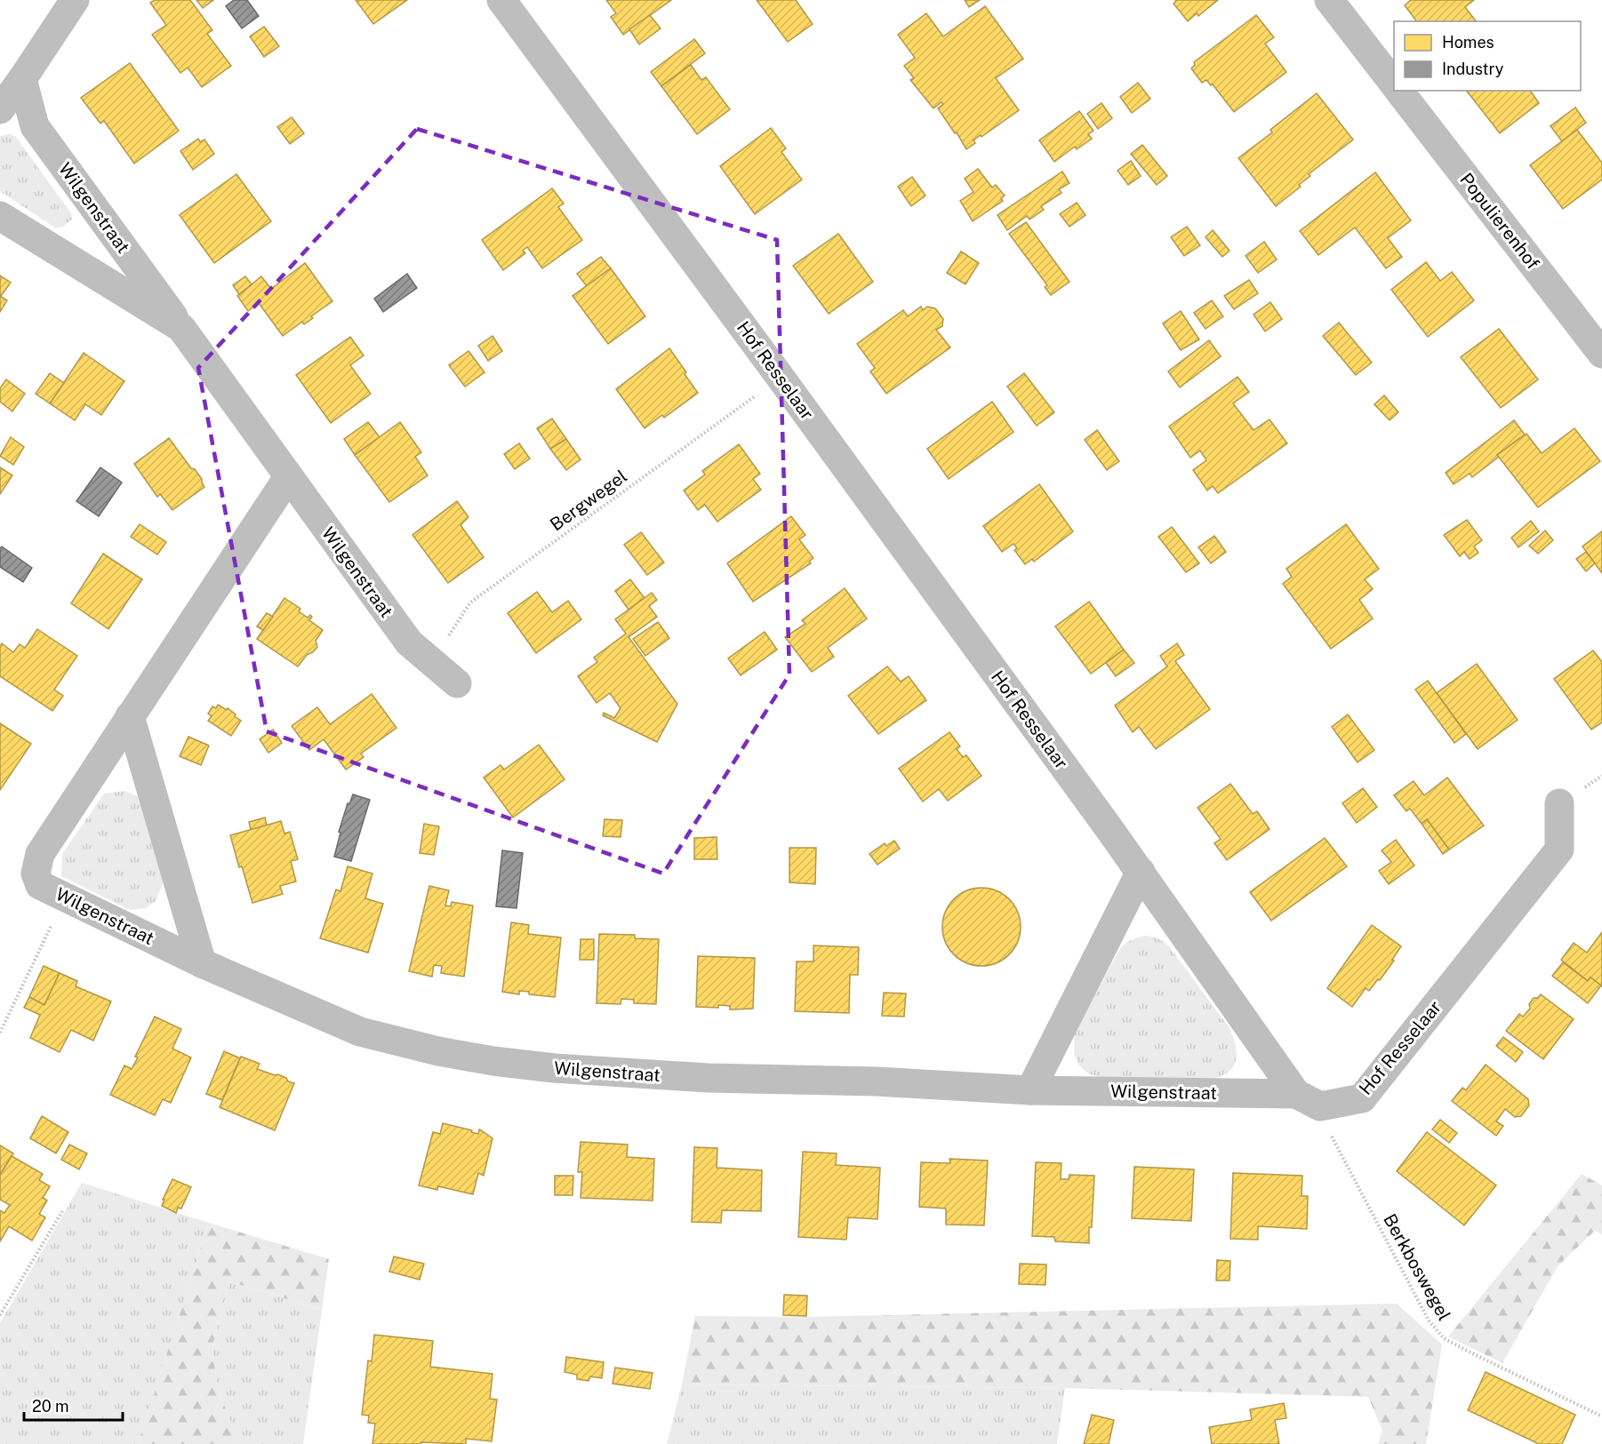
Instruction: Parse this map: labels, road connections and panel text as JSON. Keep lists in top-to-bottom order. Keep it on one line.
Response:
{"streets":{"street":["Wilgenstraat","Populierenhof","Hof Resselaar"],"path":["Bergwegel","Berkboswegel"]},"crossings":[["Wilgenstraat","Hof Resselaar"],["Wilgenstraat","Bergwegel"],["Wilgenstraat","Berkboswegel"],["Hof Resselaar","Bergwegel"],["Hof Resselaar","Berkboswegel"]],"legend":["Homes","Industry"],"scale_bar":"20 m"}
